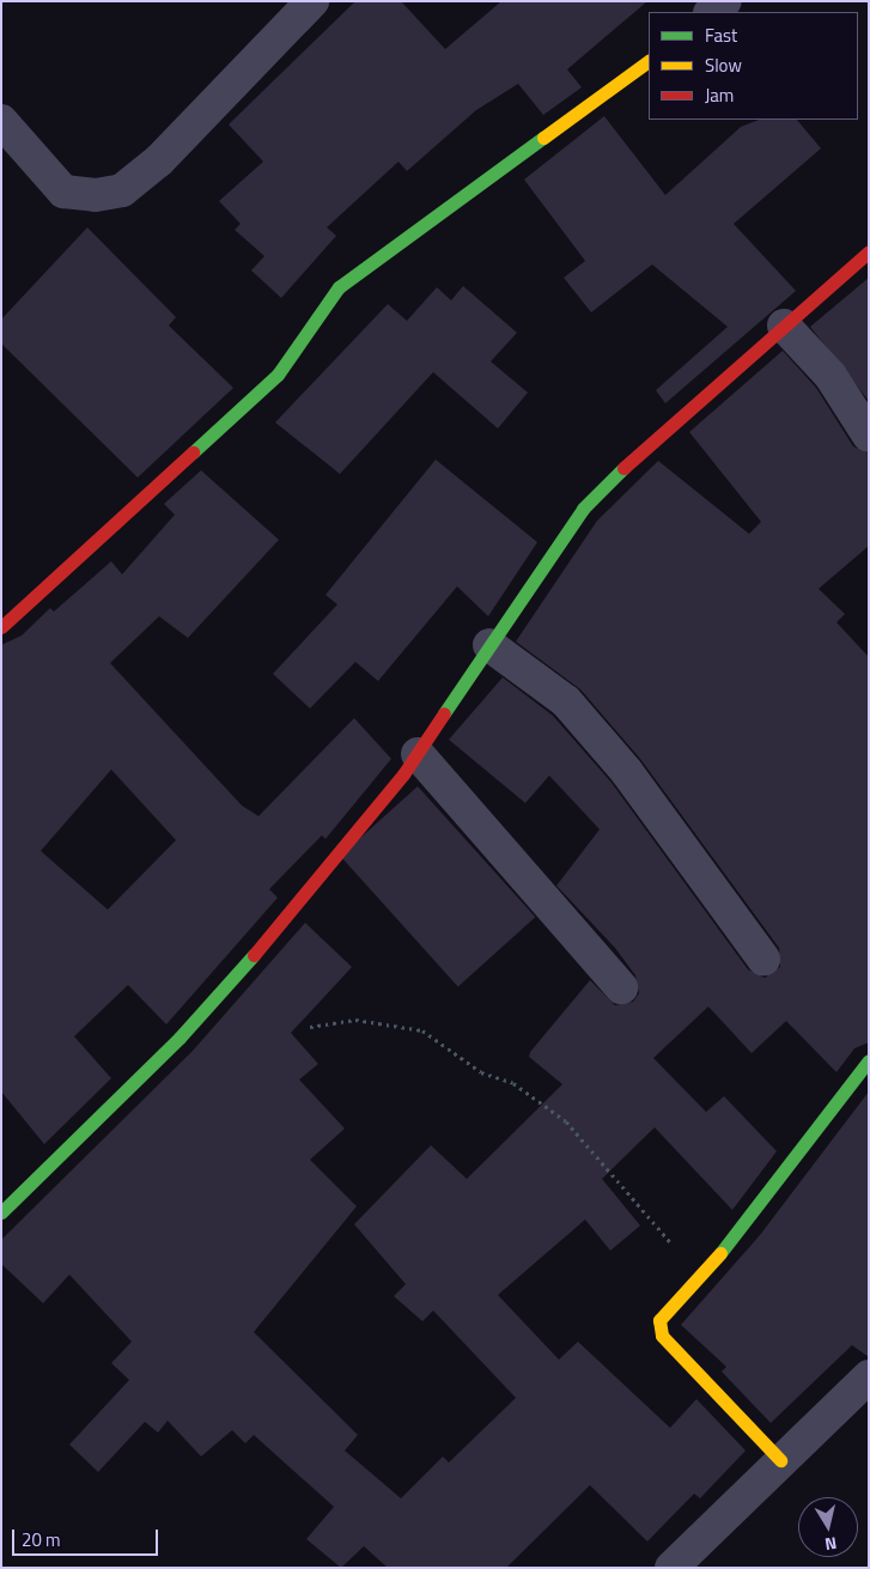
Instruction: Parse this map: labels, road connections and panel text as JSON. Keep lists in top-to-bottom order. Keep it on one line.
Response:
{"legend":["Fast","Slow","Jam"],"scale_bar":"20 m","north":"bottom"}
